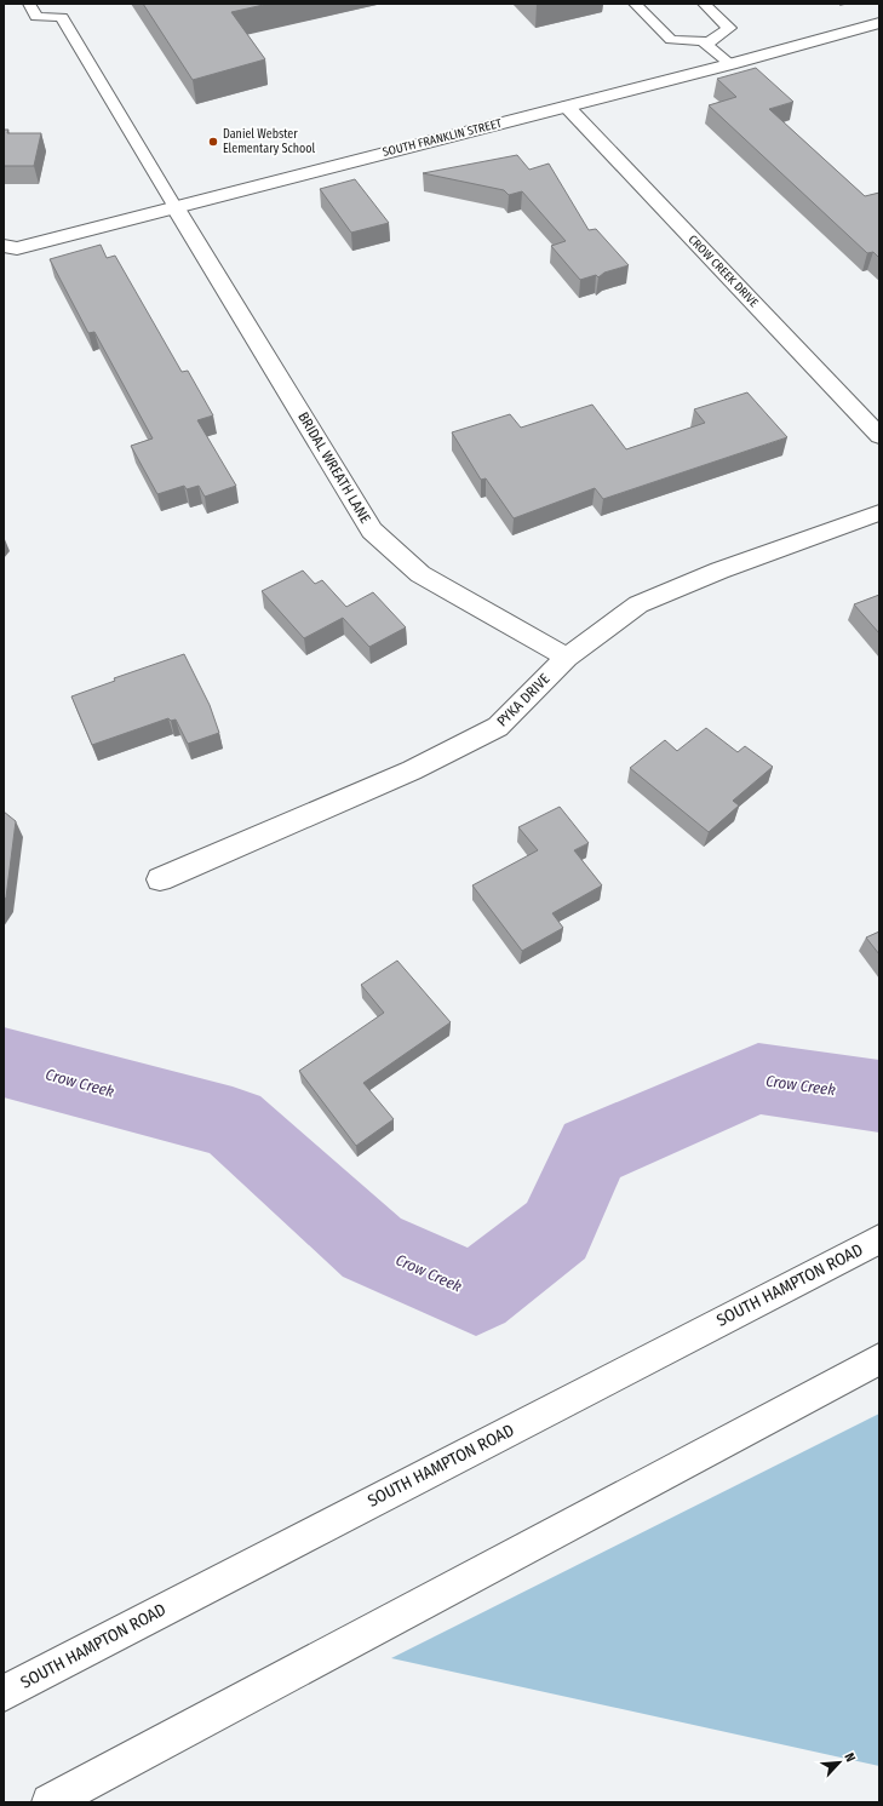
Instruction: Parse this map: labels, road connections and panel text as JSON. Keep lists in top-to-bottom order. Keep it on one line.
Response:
{"streets":{"street":["SOUTH FRANKLIN STREET","CROW CREEK DRIVE","BRIDAL WREATH LANE","PYKA DRIVE","SOUTH HAMPTON ROAD"]},"crossings":[["SOUTH FRANKLIN STREET","CROW CREEK DRIVE"],["SOUTH FRANKLIN STREET","BRIDAL WREATH LANE"],["BRIDAL WREATH LANE","PYKA DRIVE"]],"water":["Crow Creek"],"places":["Daniel Webster Elementary School"],"north":"top right"}
